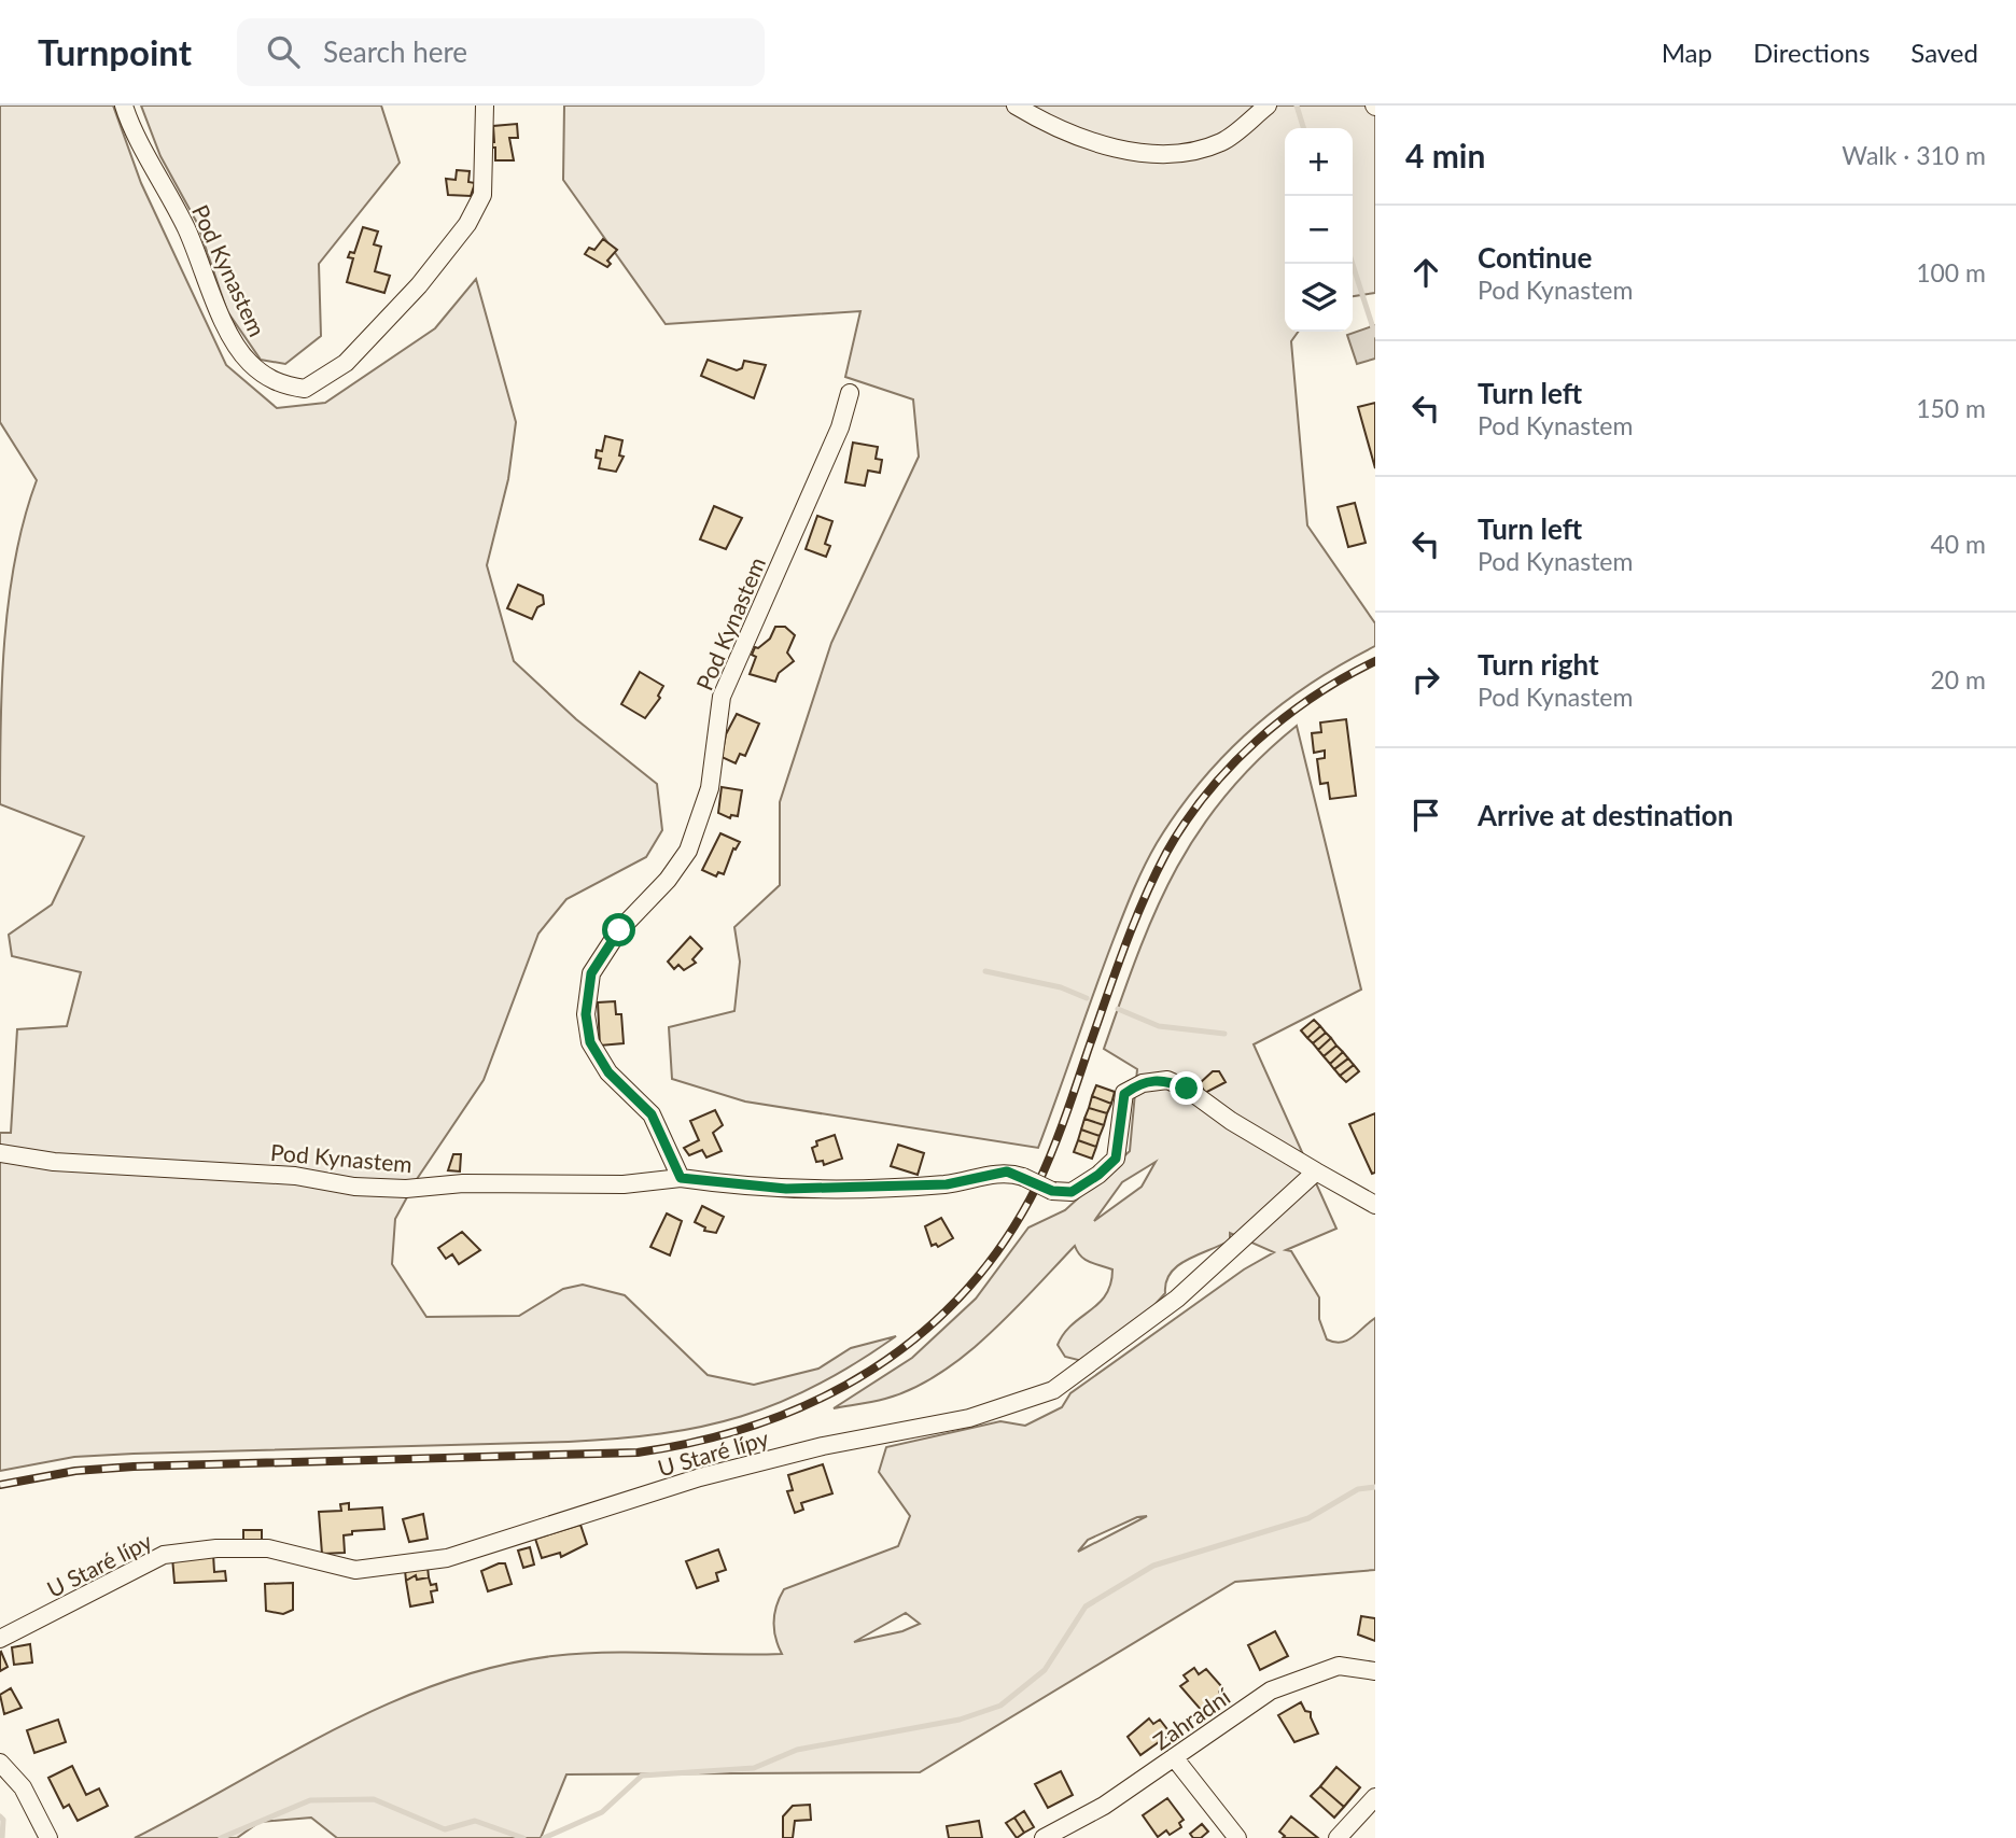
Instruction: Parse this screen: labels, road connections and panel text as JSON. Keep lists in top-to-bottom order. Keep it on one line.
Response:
{"streets":{"street":["Pod Kynastem","U Staré lípy","Zahradní"]},"crossings":[["Pod Kynastem","U Staré lípy"]],"page":{"header":"Turnpoint","search":"Search here","nav":["Map","Directions","Saved"],"heading":["4 min","Walk · 310 m"],"map_buttons":["+","−"],"list":[["Continue","Pod Kynastem","100 m"],["Turn left","Pod Kynastem","150 m"],["Turn left","Pod Kynastem","40 m"],["Turn right","Pod Kynastem","20 m"],"Arrive at destination"]}}
